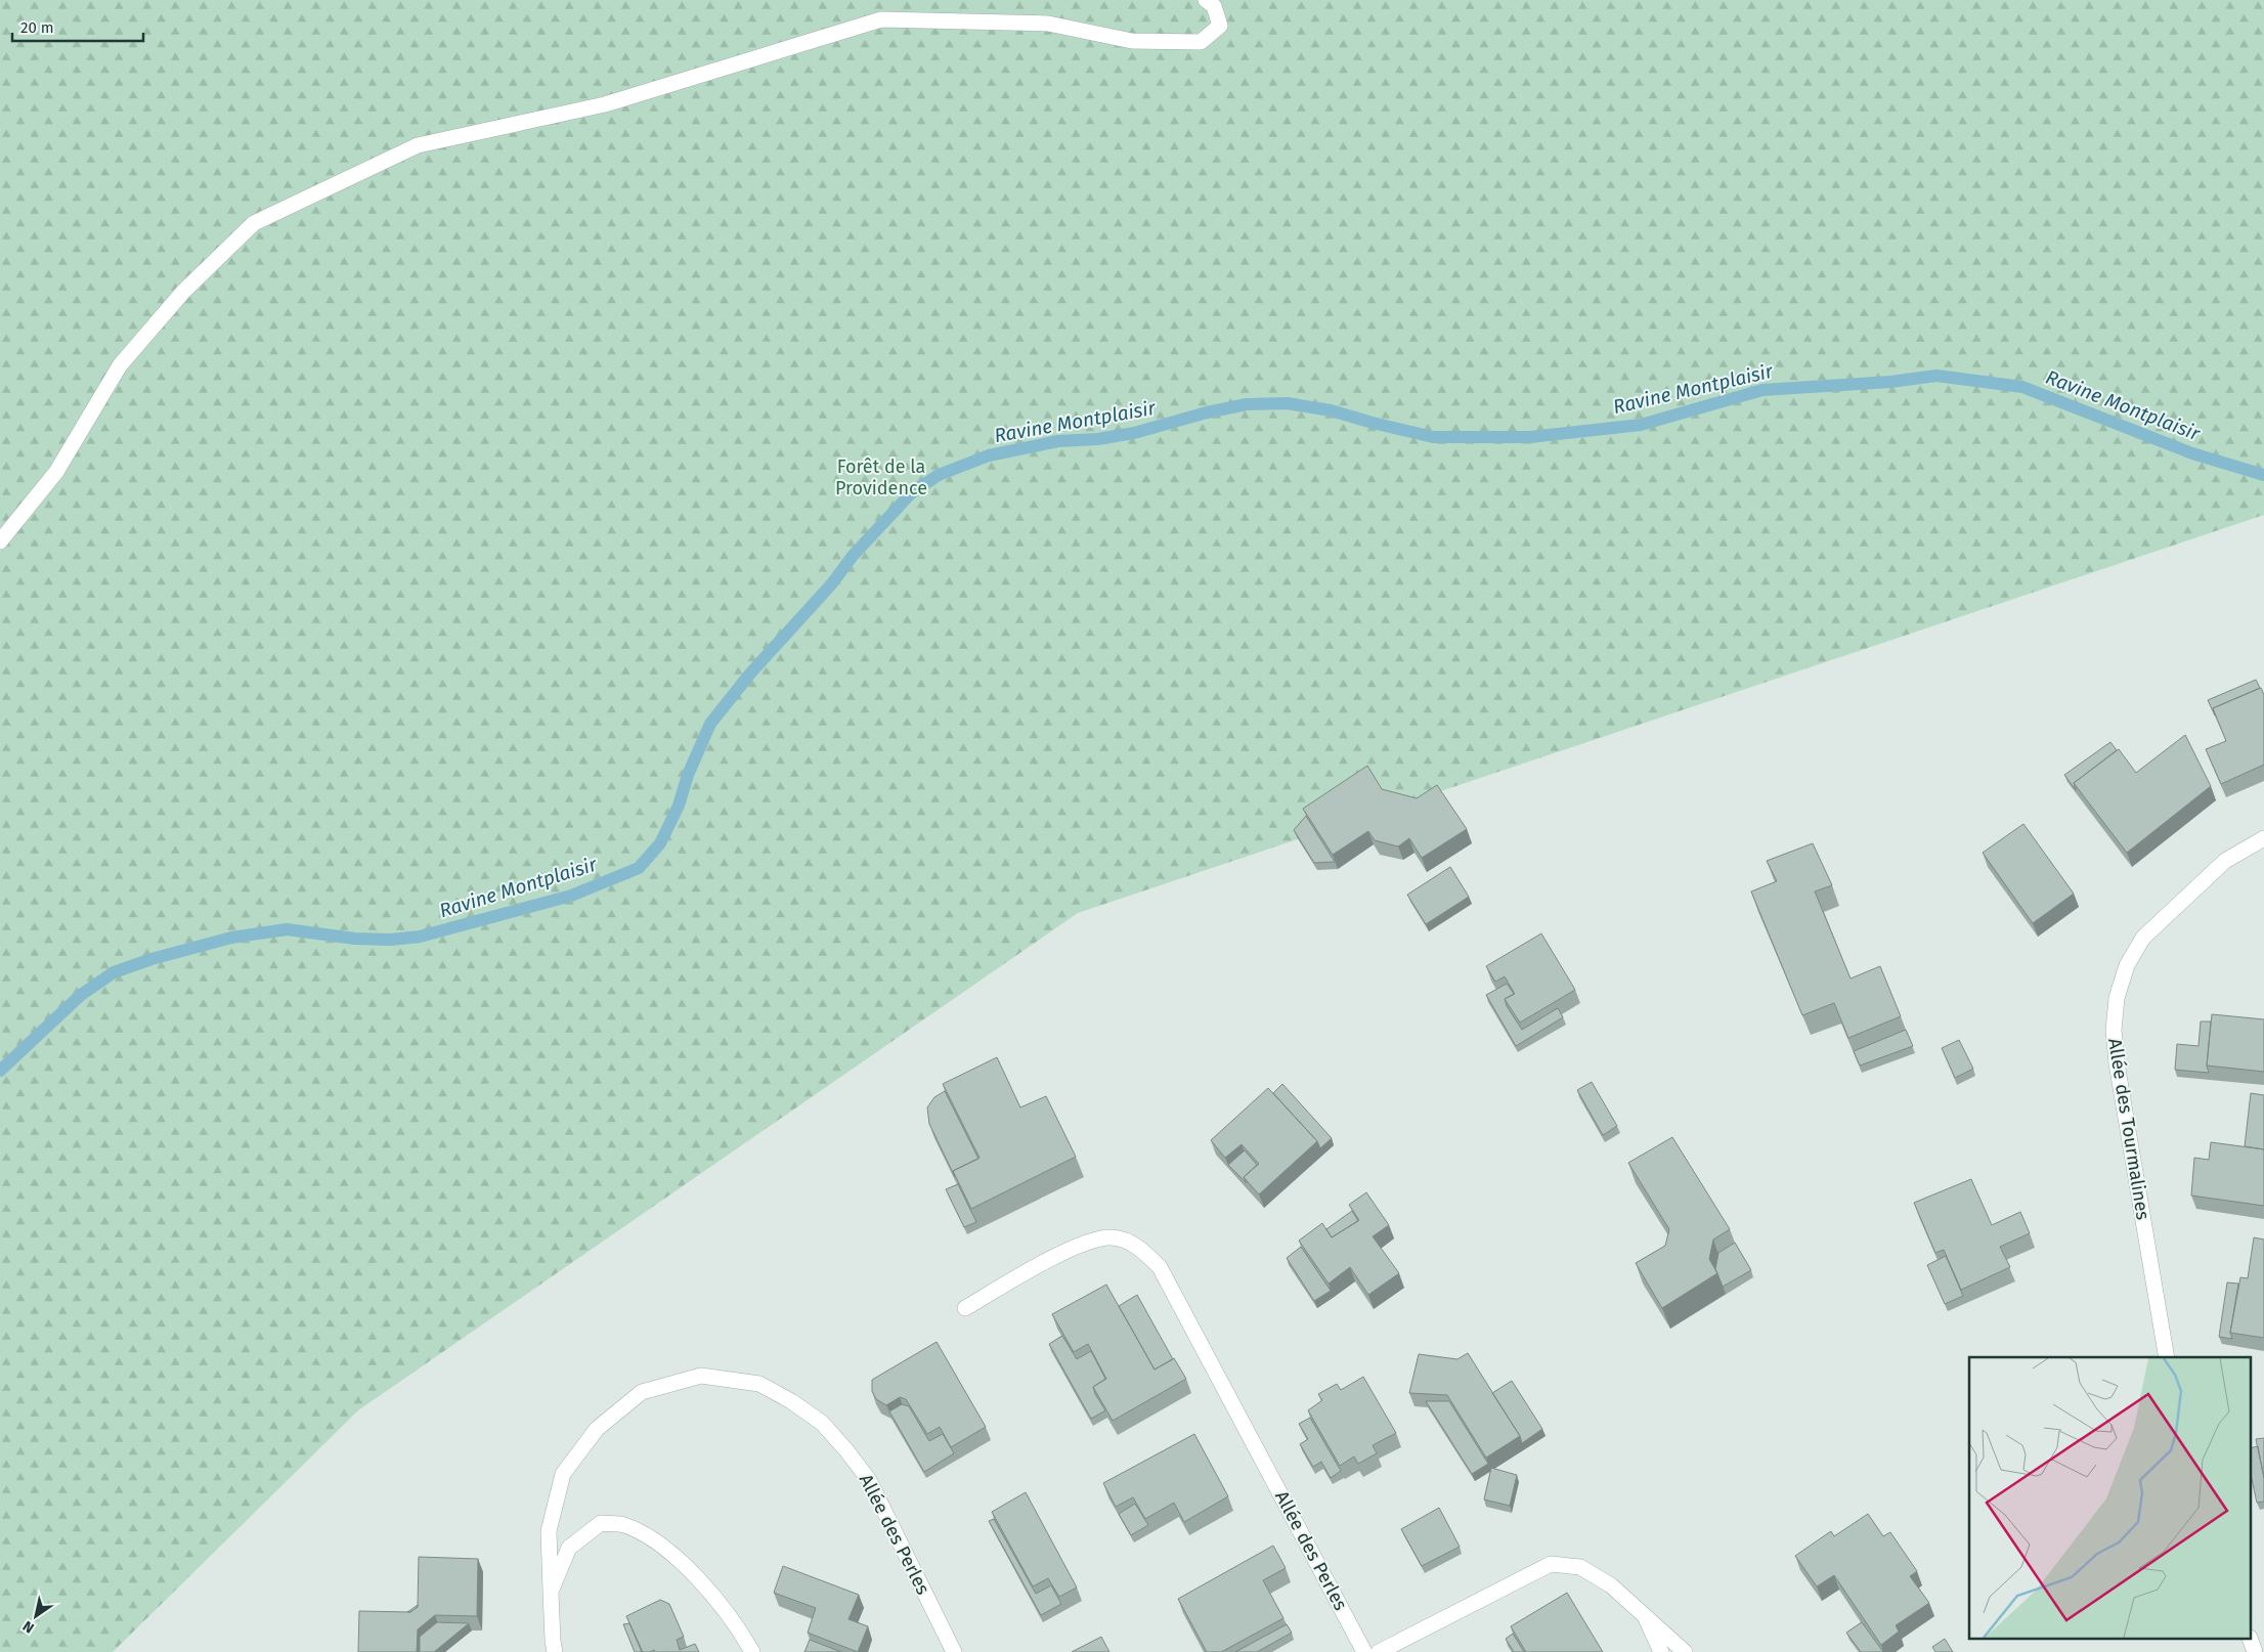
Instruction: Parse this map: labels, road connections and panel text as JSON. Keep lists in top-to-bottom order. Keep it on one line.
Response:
{"streets":{"street":["Allée des Tourmalines","Allée des Perles"]},"water":["Ravine Montplaisir"],"parks":["Forêt de la Providence"],"scale_bar":"20 m","north":"bottom left"}
